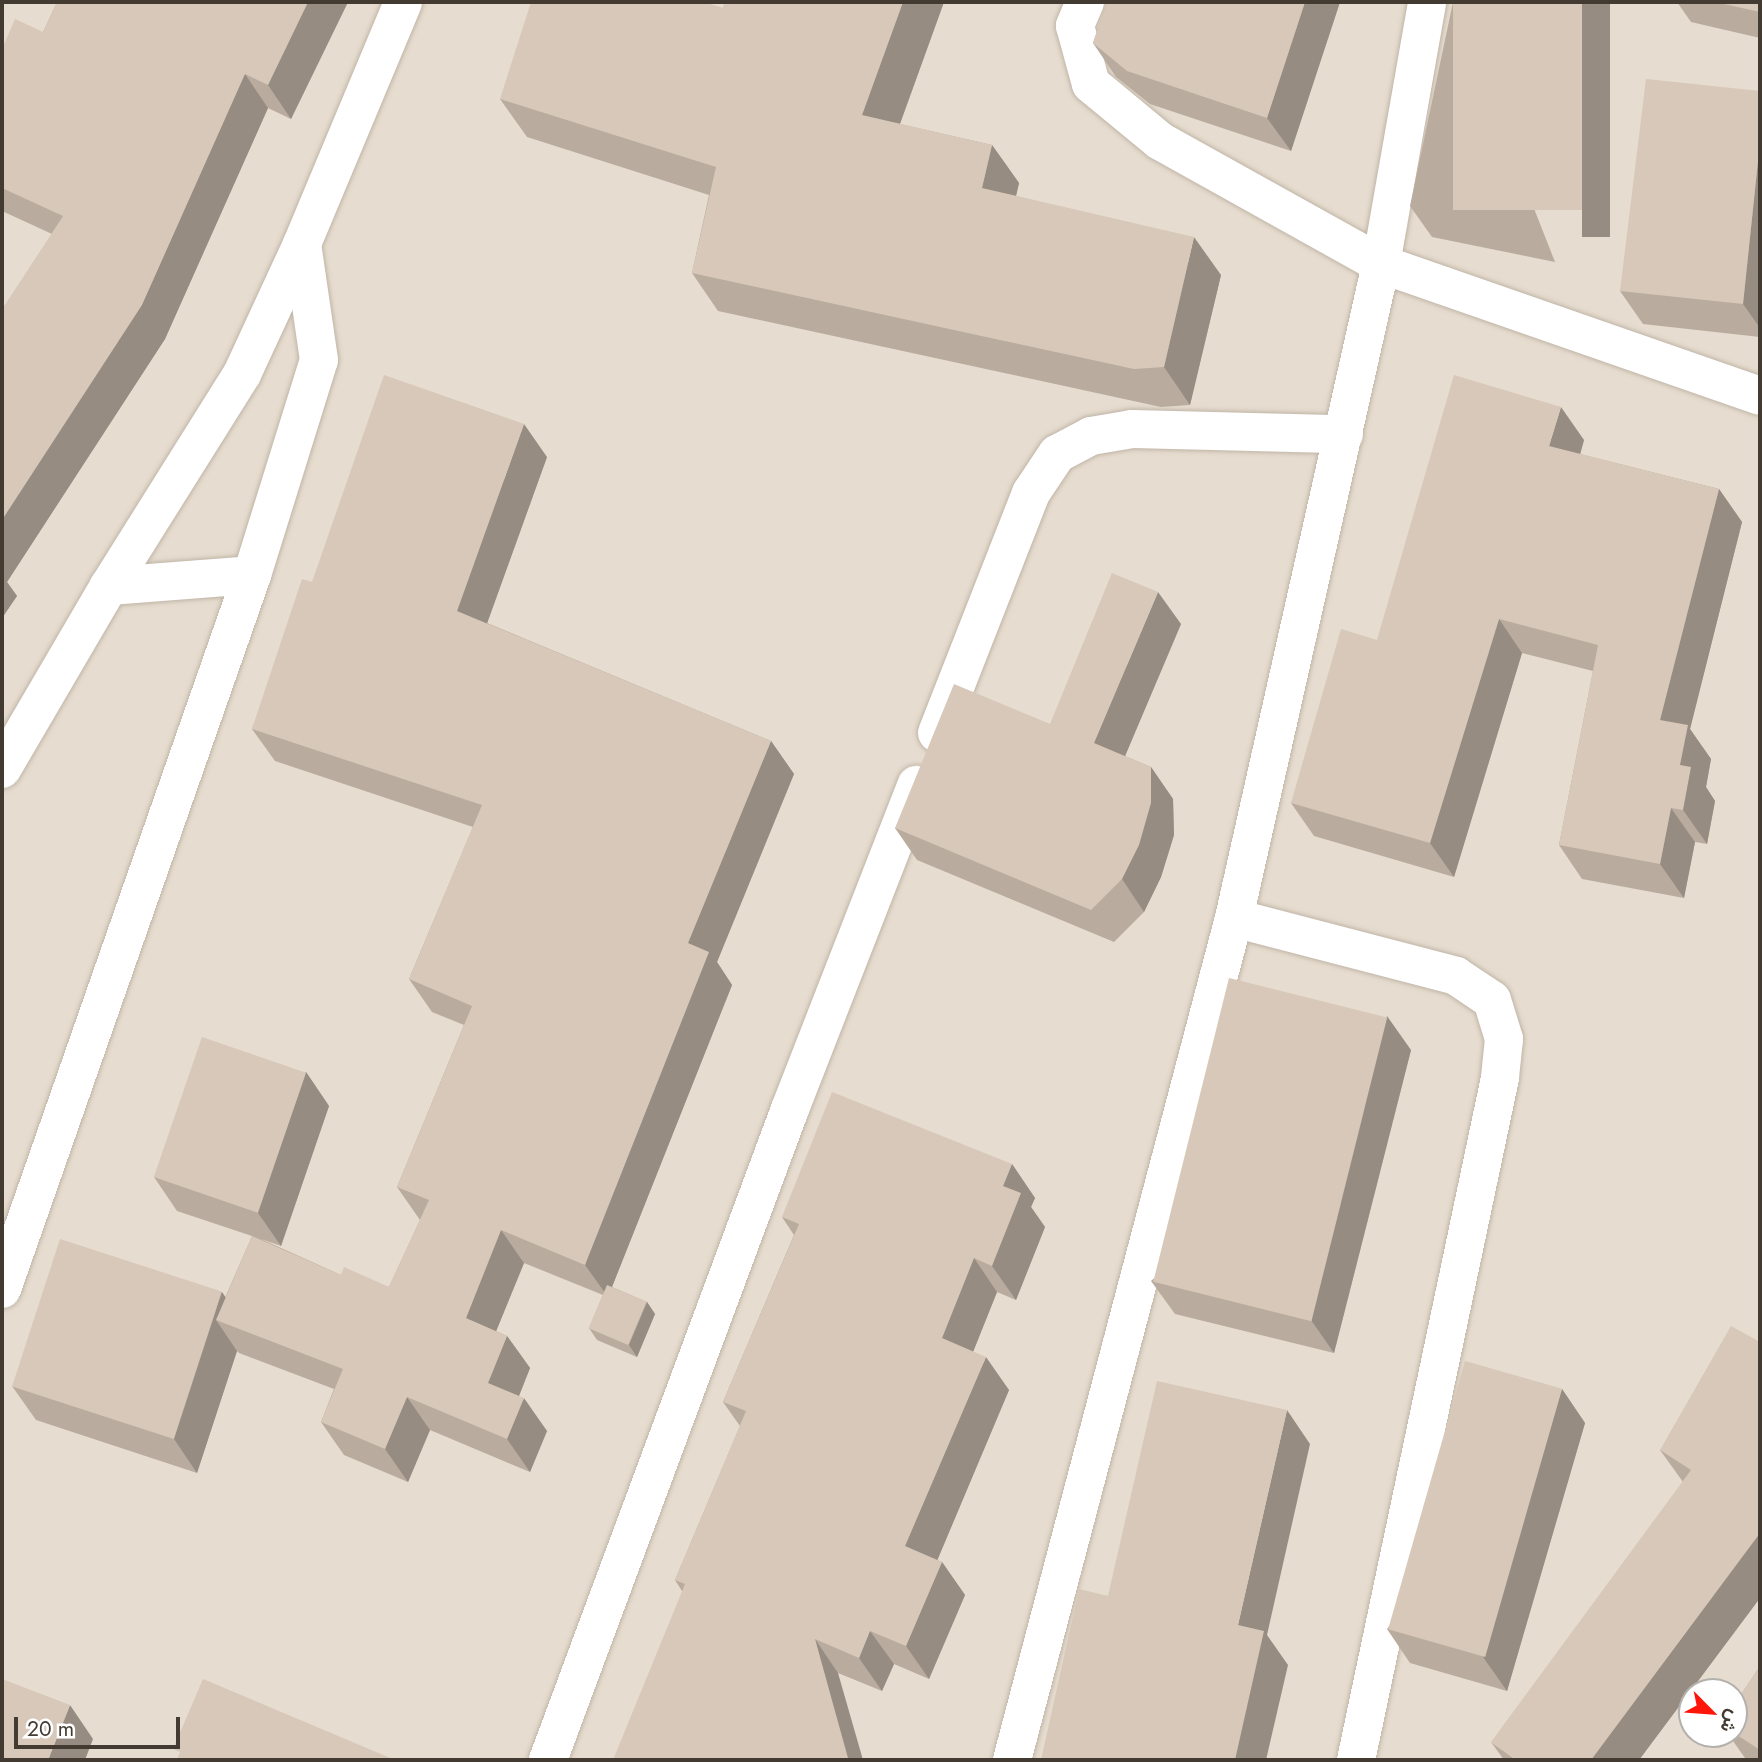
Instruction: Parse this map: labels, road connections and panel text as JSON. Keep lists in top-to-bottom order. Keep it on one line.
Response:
{"scale_bar":"20 m","north":"bottom right"}
